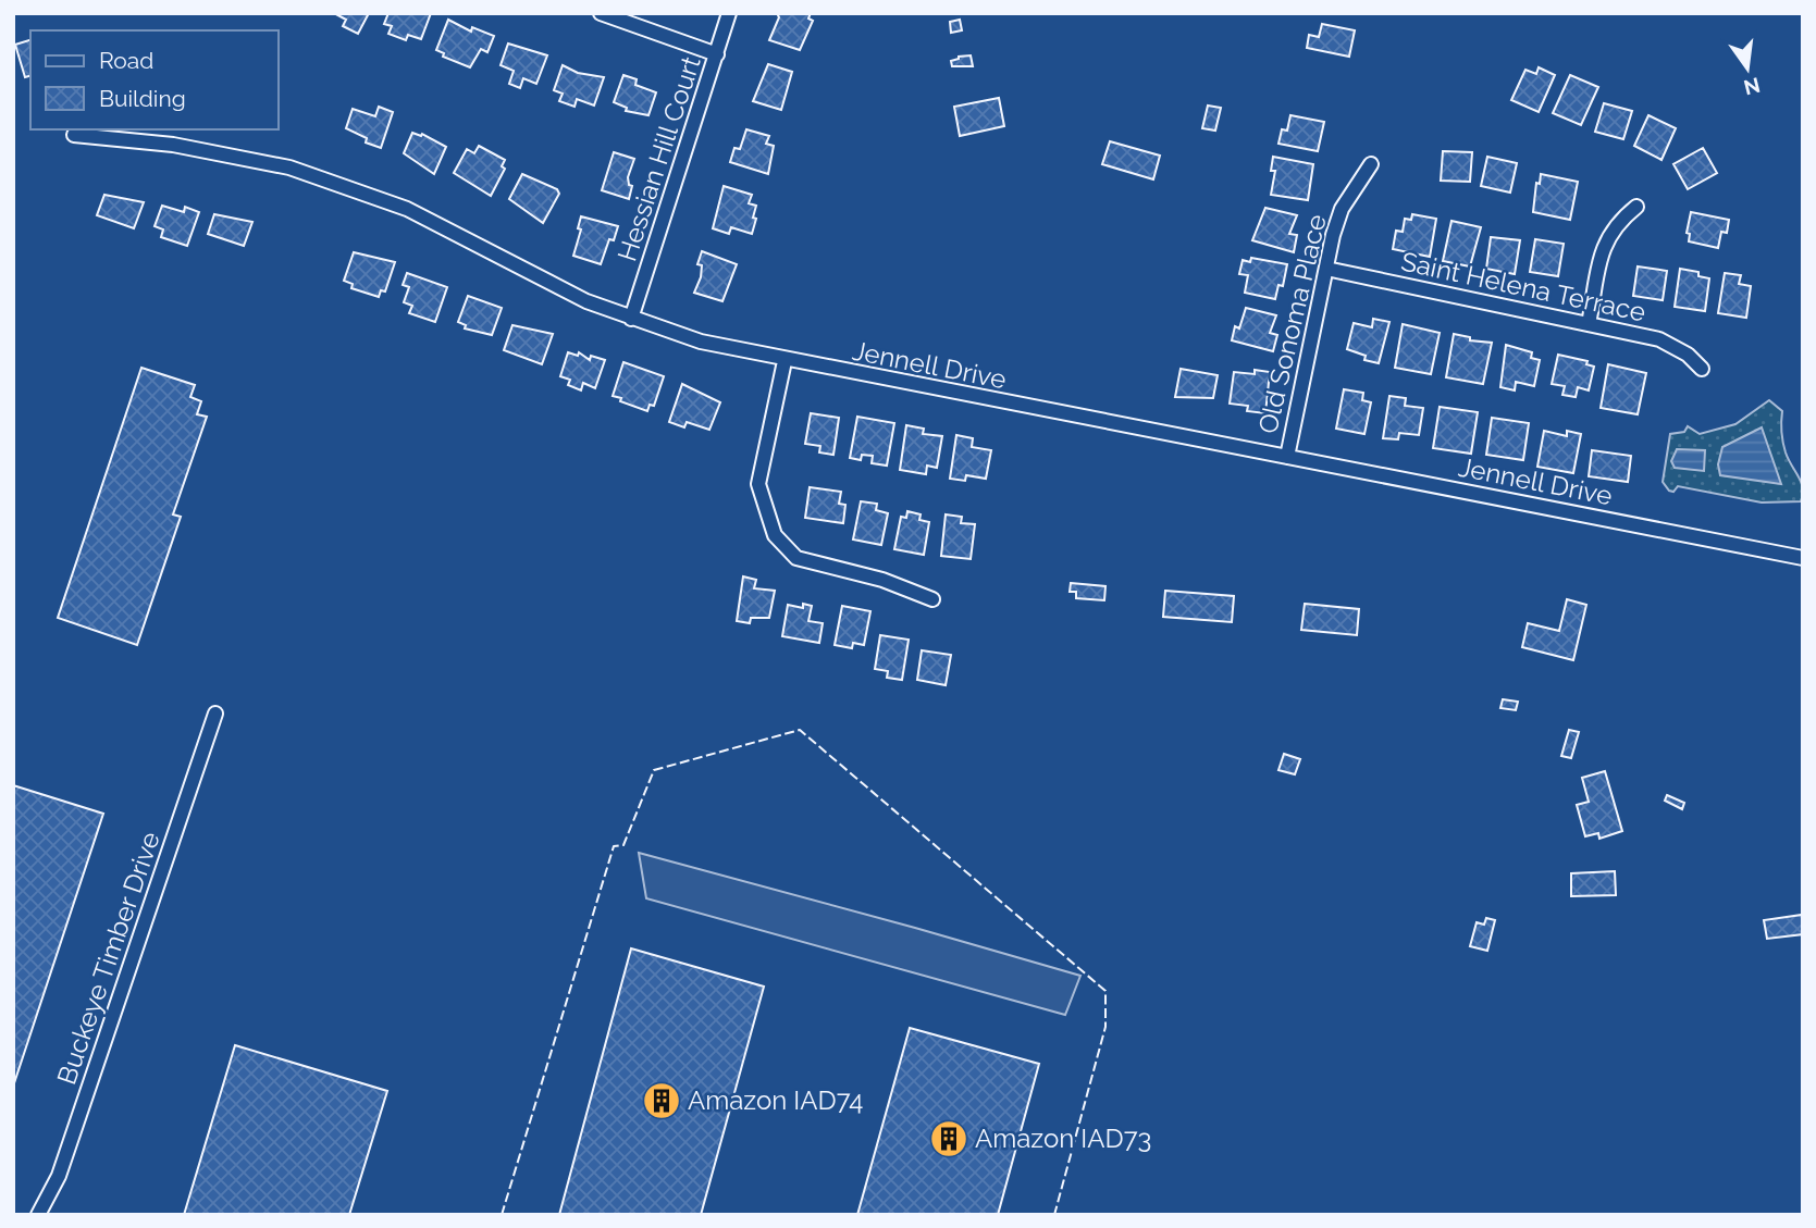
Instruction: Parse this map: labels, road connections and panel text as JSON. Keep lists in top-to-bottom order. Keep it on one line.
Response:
{"streets":{"street":["Hessian Hill Court","Saint Helena Terrace","Old Sonoma Place","Jennell Drive","Buckeye Timber Drive"]},"crossings":[["Hessian Hill Court","Jennell Drive"],["Saint Helena Terrace","Old Sonoma Place"],["Old Sonoma Place","Jennell Drive"]],"places":{"building":["Amazon IAD74","Amazon IAD73"]},"legend":["Road","Building"],"north":"bottom"}
